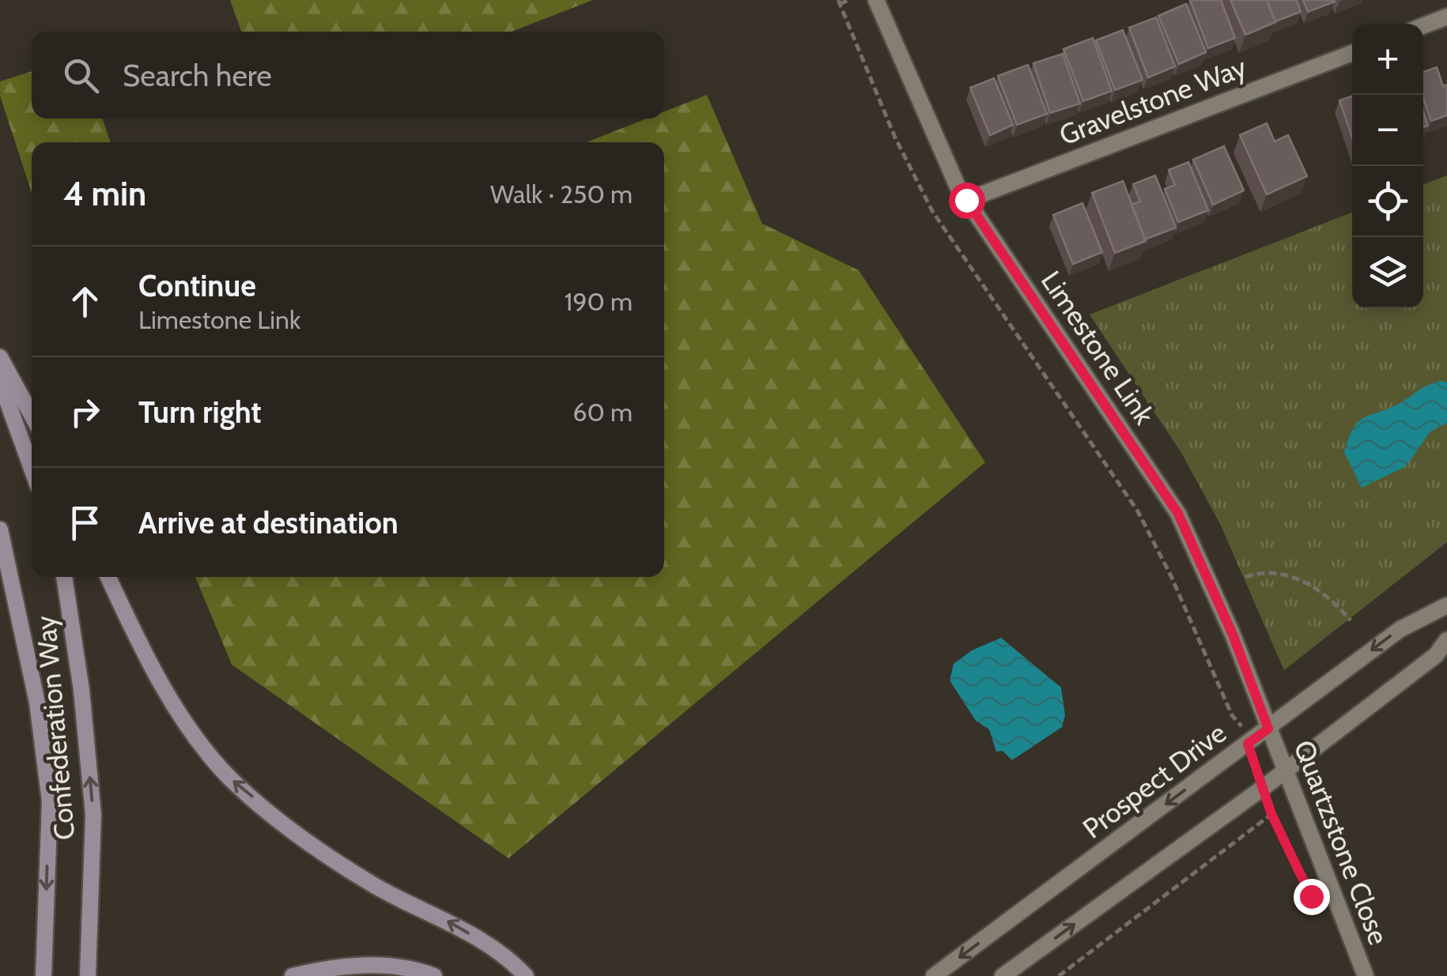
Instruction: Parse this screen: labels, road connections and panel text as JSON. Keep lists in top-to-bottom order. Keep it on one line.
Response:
{"streets":{"main road":["Confederation Way"],"street":["Gravelstone Way","Limestone Link","Prospect Drive","Quartzstone Close"]},"crossings":[["Gravelstone Way","Limestone Link"],["Limestone Link","Prospect Drive"],["Limestone Link","Quartzstone Close"],["Prospect Drive","Quartzstone Close"]],"page":{"map_buttons":["+","−"],"search":"Search here","heading":["4 min","Walk · 250 m"],"list":[["Continue","Limestone Link","190 m"],["Turn right","60 m"],"Arrive at destination"]}}
